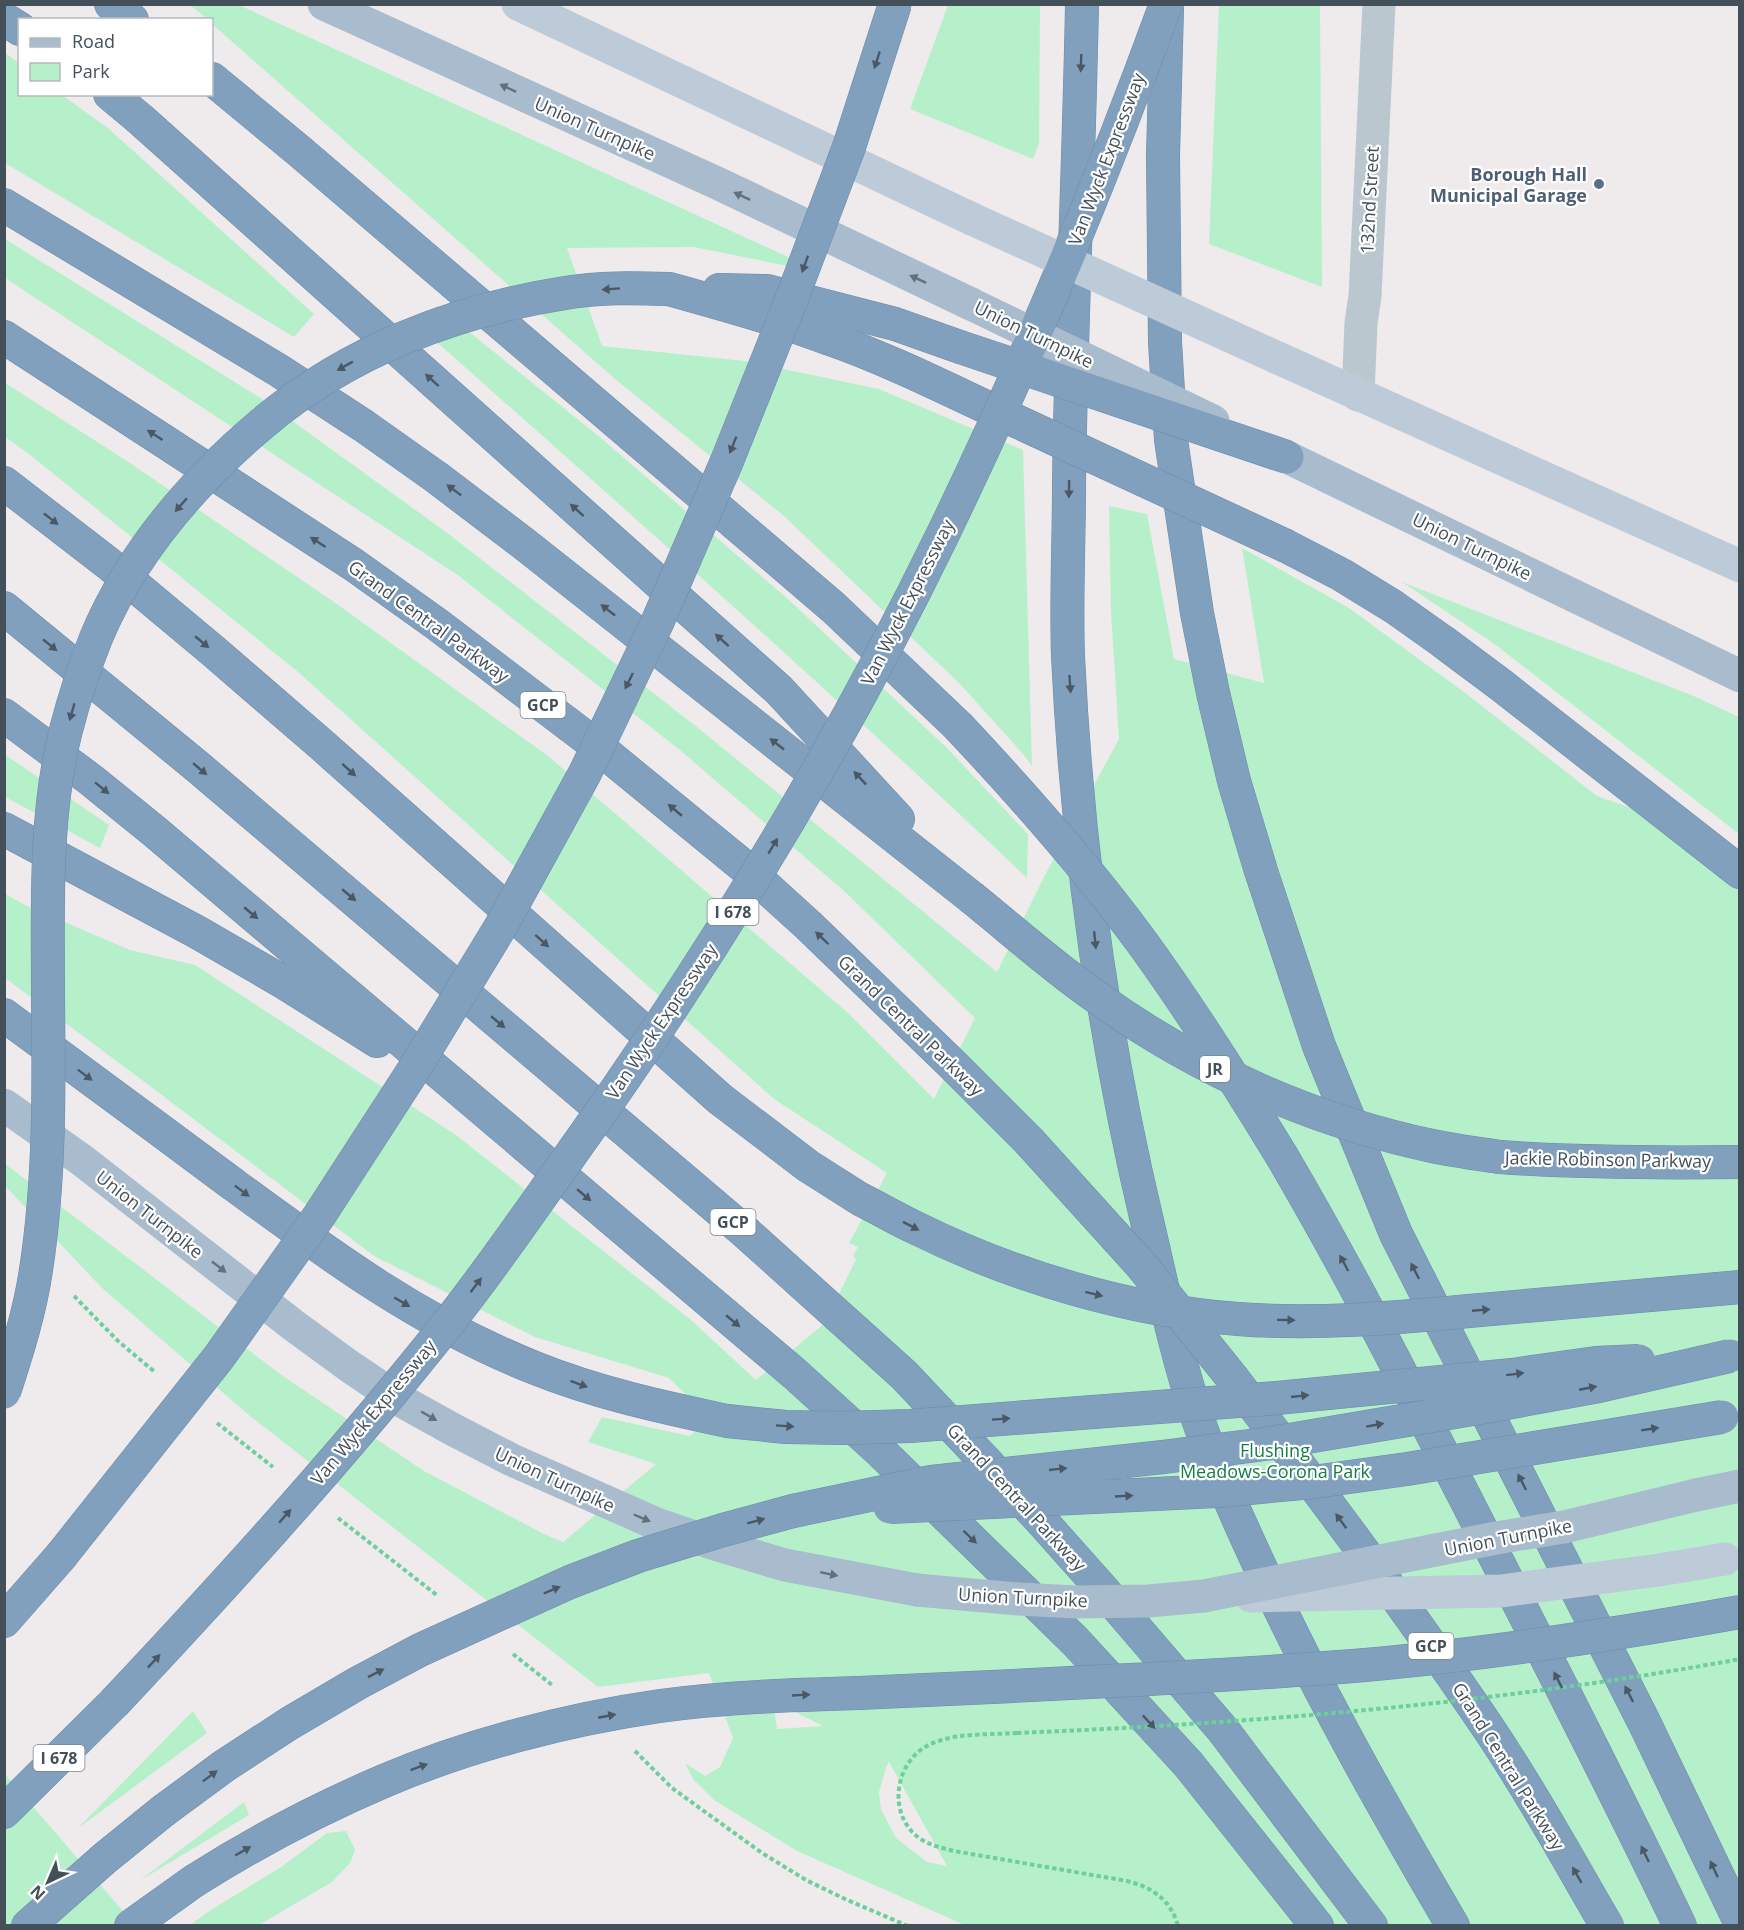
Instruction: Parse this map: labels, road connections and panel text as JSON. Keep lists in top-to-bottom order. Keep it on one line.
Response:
{"streets":{"highway":["Van Wyck Expressway","Grand Central Parkway","GCP","I 678","JR","Jackie Robinson Parkway"],"main road":["Union Turnpike"],"street":["132nd Street"]},"parks":["Flushing Meadows-Corona Park"],"places":["Borough Hall Municipal Garage"],"legend":["Road","Park"],"north":"bottom left"}
